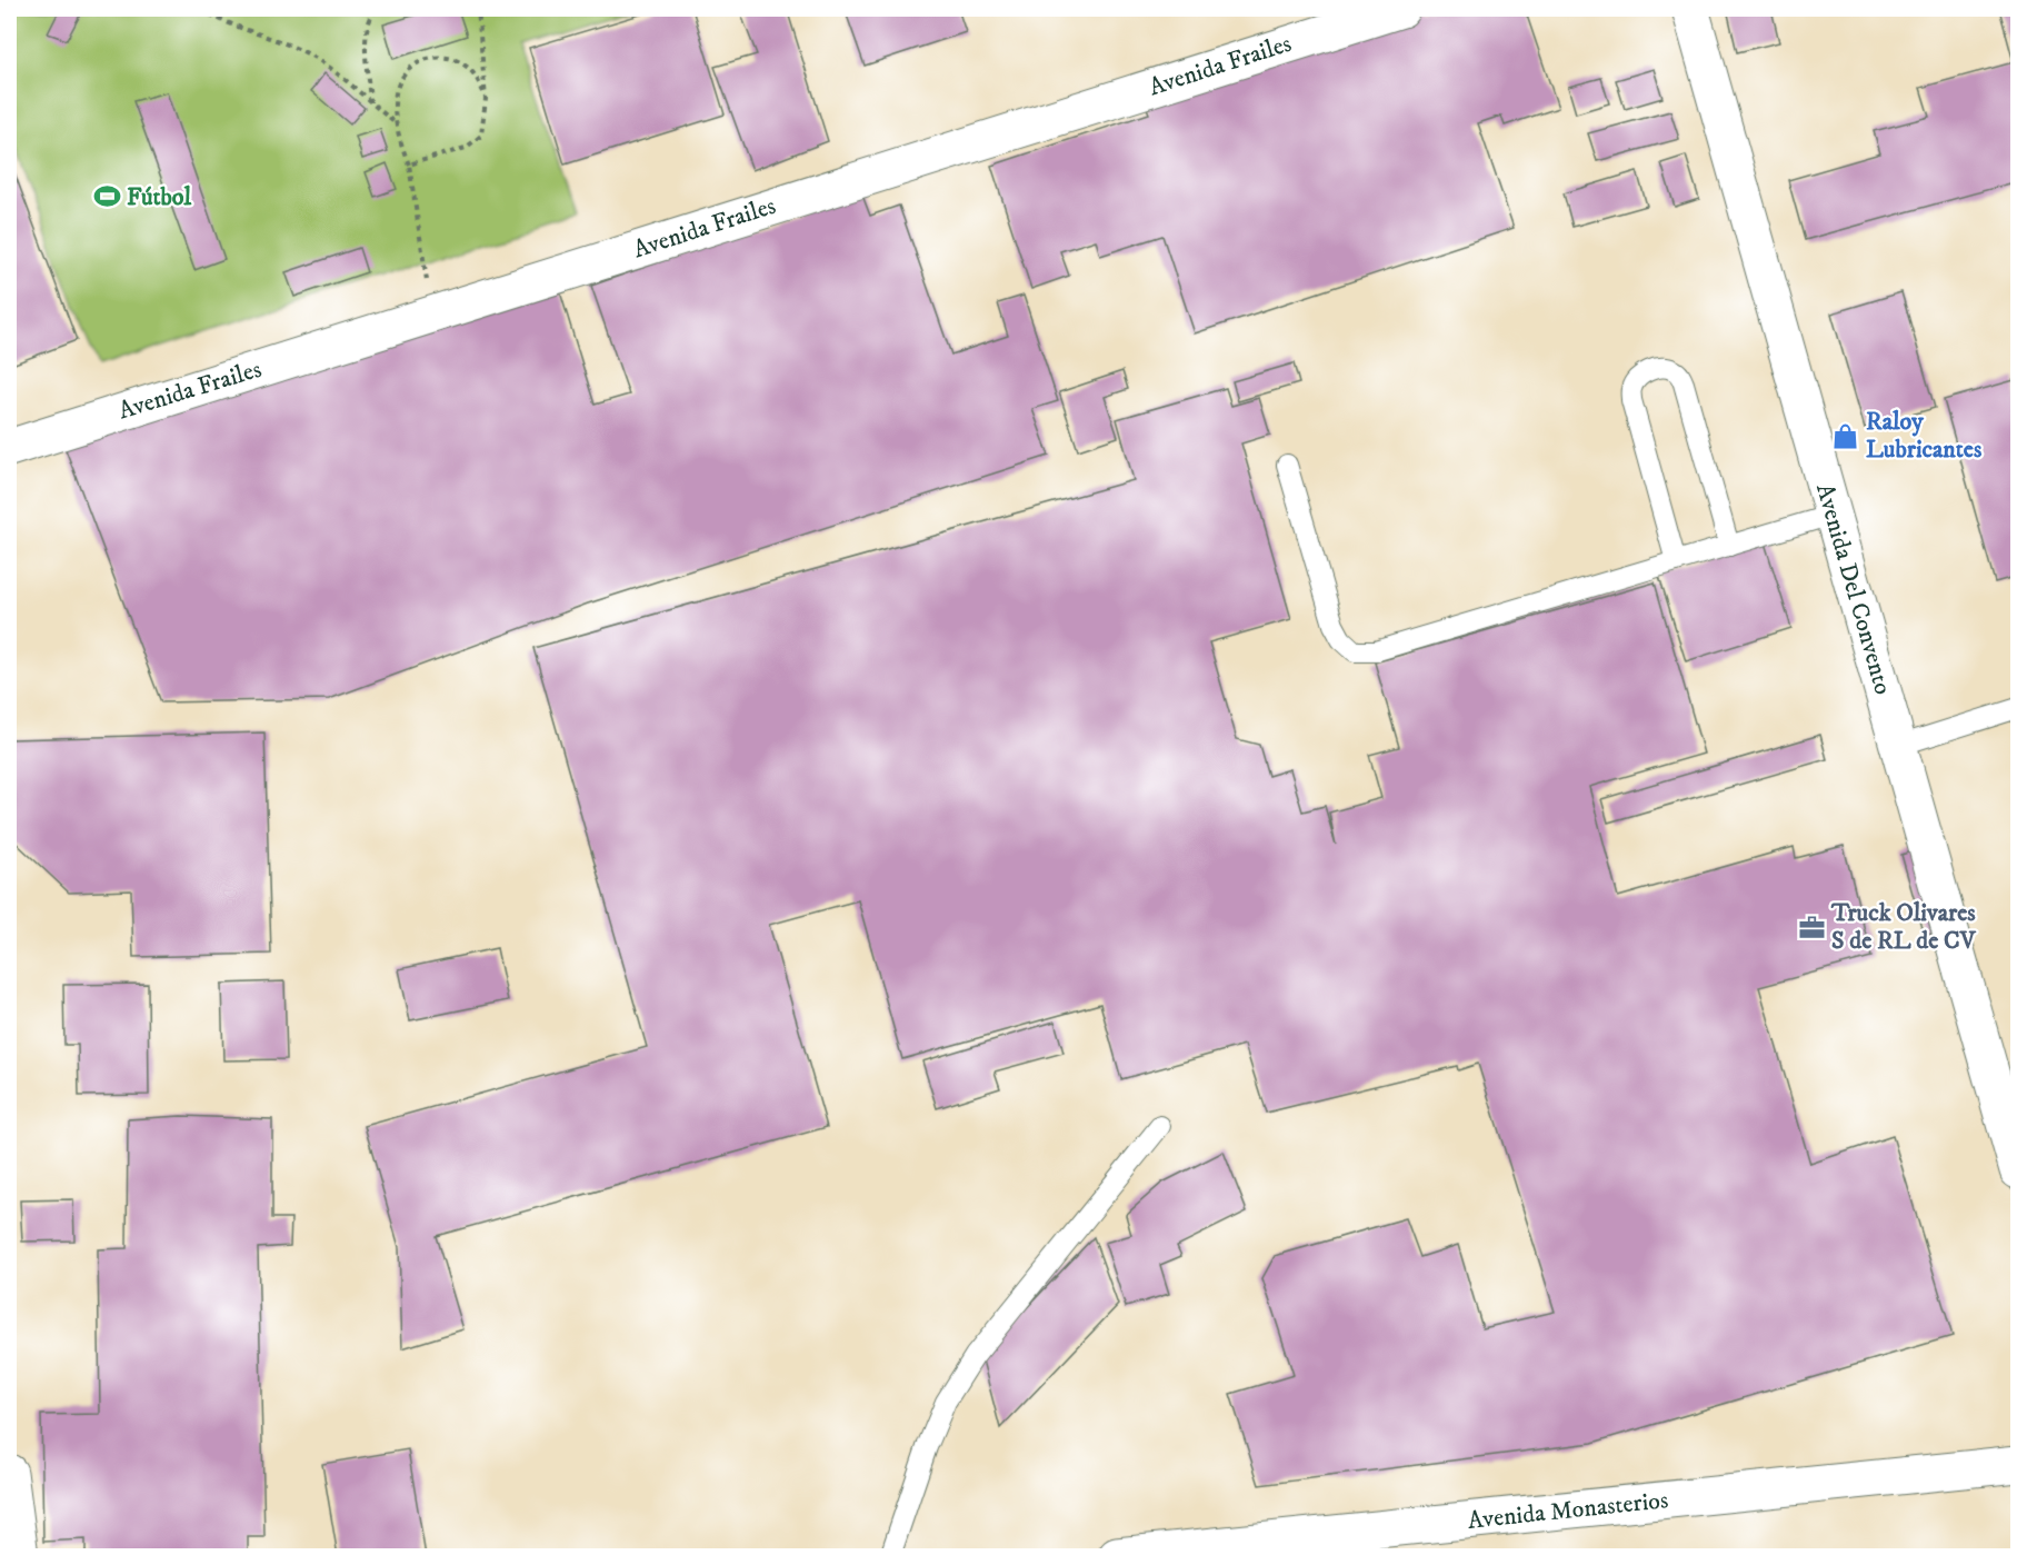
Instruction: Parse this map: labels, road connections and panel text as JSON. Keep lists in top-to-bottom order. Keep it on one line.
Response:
{"streets":{"street":["Avenida Frailes","Avenida Del Convento","Avenida Monasterios"]},"places":{"sports":["Fútbol"],"shop":["Raloy Lubricantes"],"office":["Truck Olivares S de RL de CV"]}}
